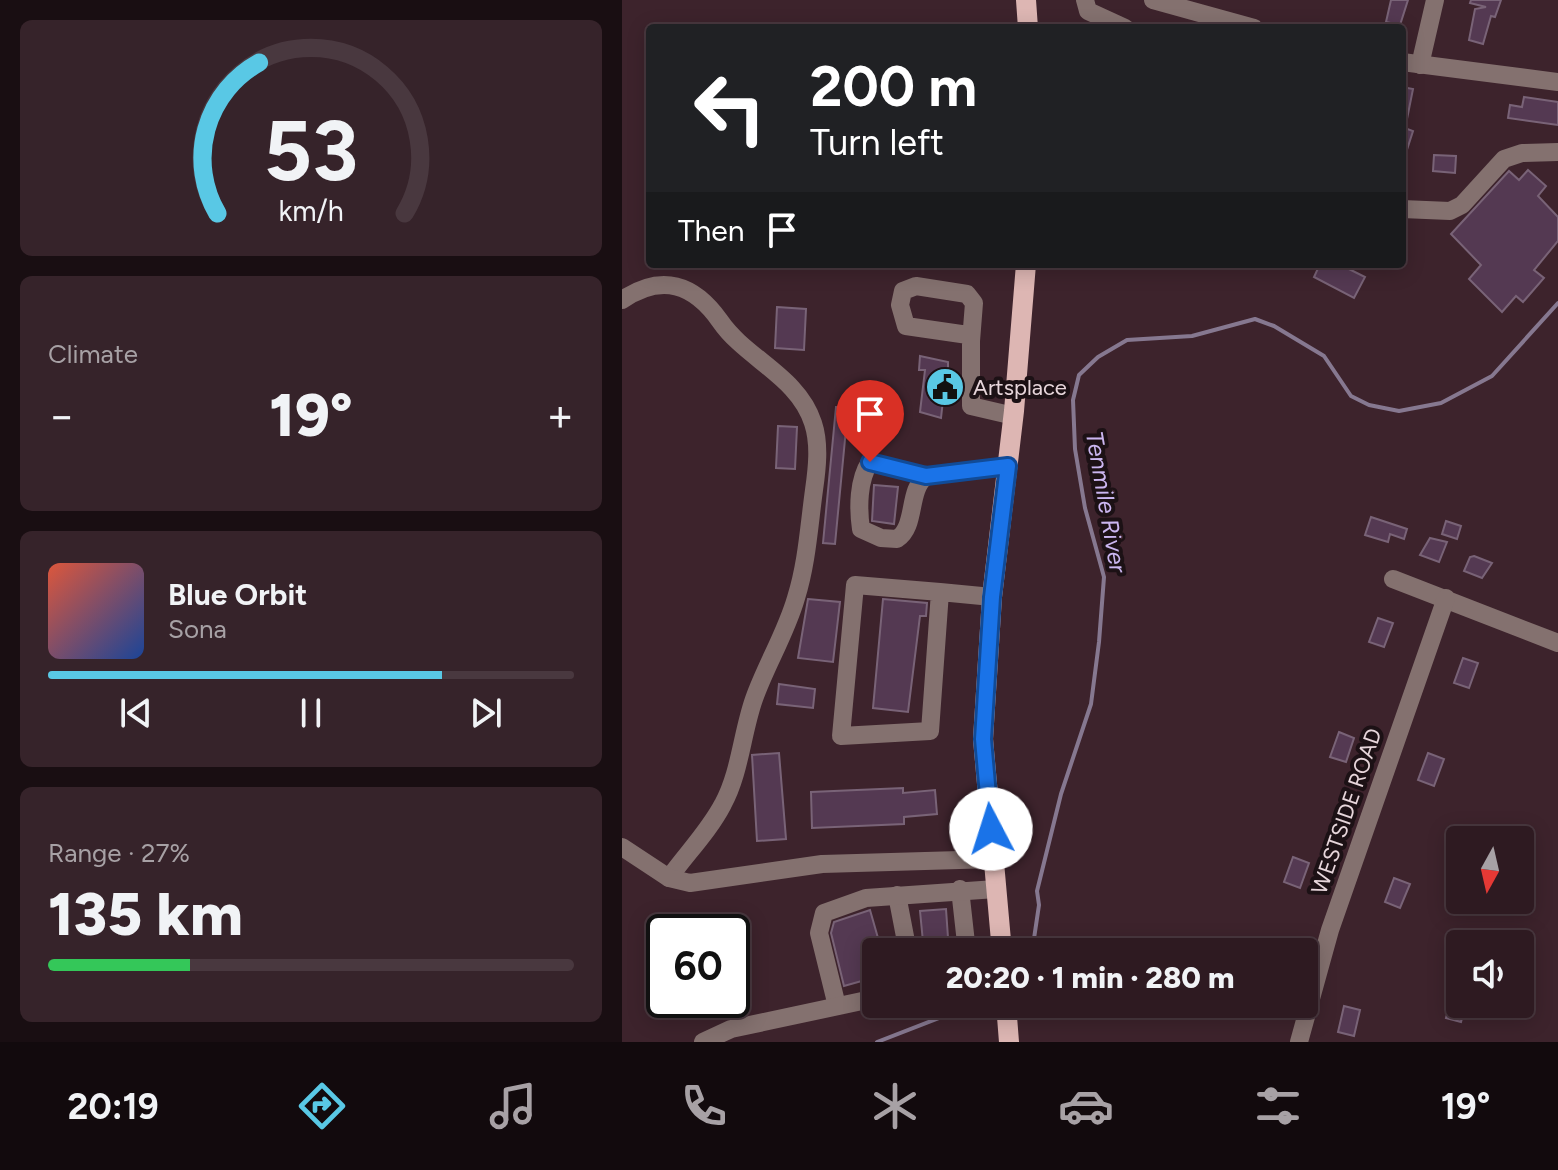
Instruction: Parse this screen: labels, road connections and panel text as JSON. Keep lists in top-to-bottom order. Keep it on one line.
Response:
{"streets":{"street":["WESTSIDE ROAD"]},"water":["Tenmile River"],"places":{"public building":["Artsplace"]},"north":"bottom","page":{"turn":["200 m","Turn left"],"then":"Then","tile":["Climate",["Range · 27%","135 km"]],"heat":["−","19°","+"],"song":["Blue Orbit","Sona"],"limit":"60","trip":"20:20 · 1 min · 280 m","tabs":["20:19","19°"],"gauge":["53","km/h"]}}
